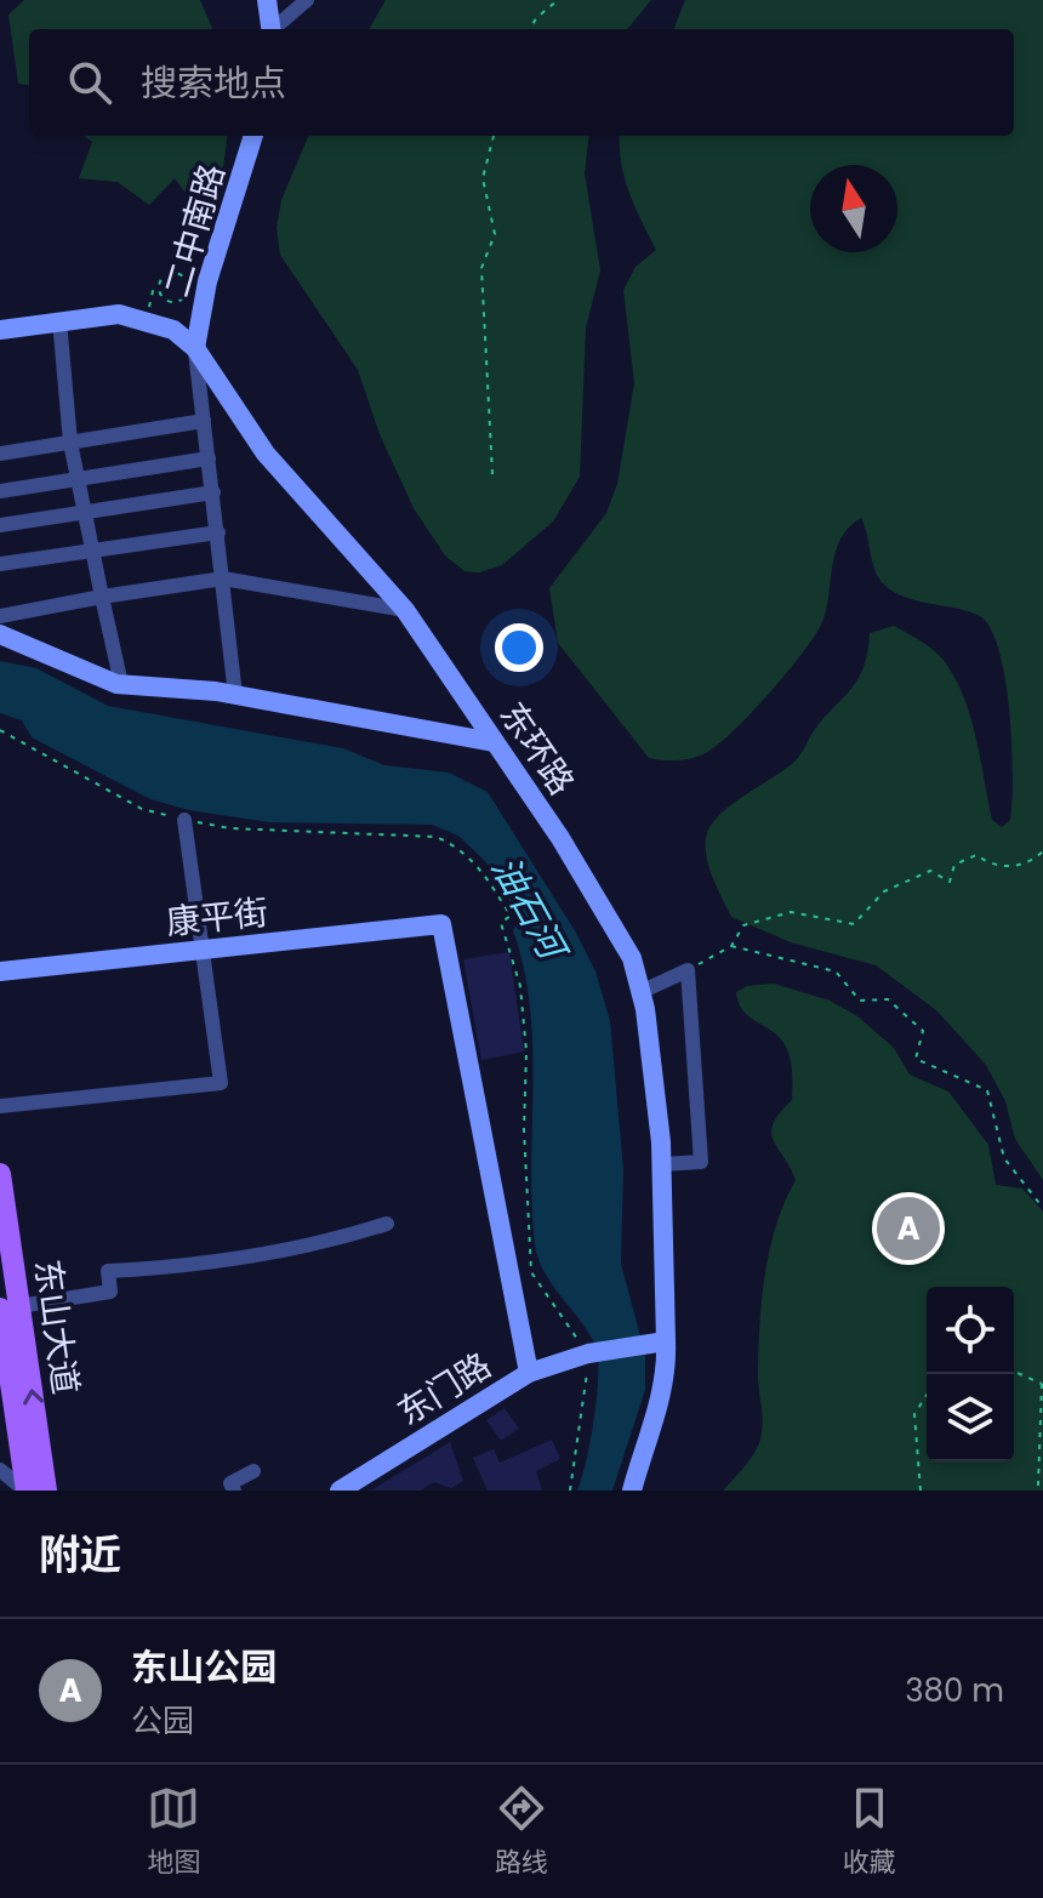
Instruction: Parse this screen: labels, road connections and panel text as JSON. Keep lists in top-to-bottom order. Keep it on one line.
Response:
{"streets":{"main road":["东山大道"],"street":["二中南路","东环路","康平街","东门路"]},"crossings":[["二中南路","东环路"],["东环路","东门路"],["康平街","东门路"]],"water":["油石河"],"north":"top","page":{"search":"搜索地点","pins":"A","heading":"附近","list":[{"mark":"A","name":"东山公园","note":"公园","value":"380 m"}],"nav":["地图","路线","收藏"]}}
